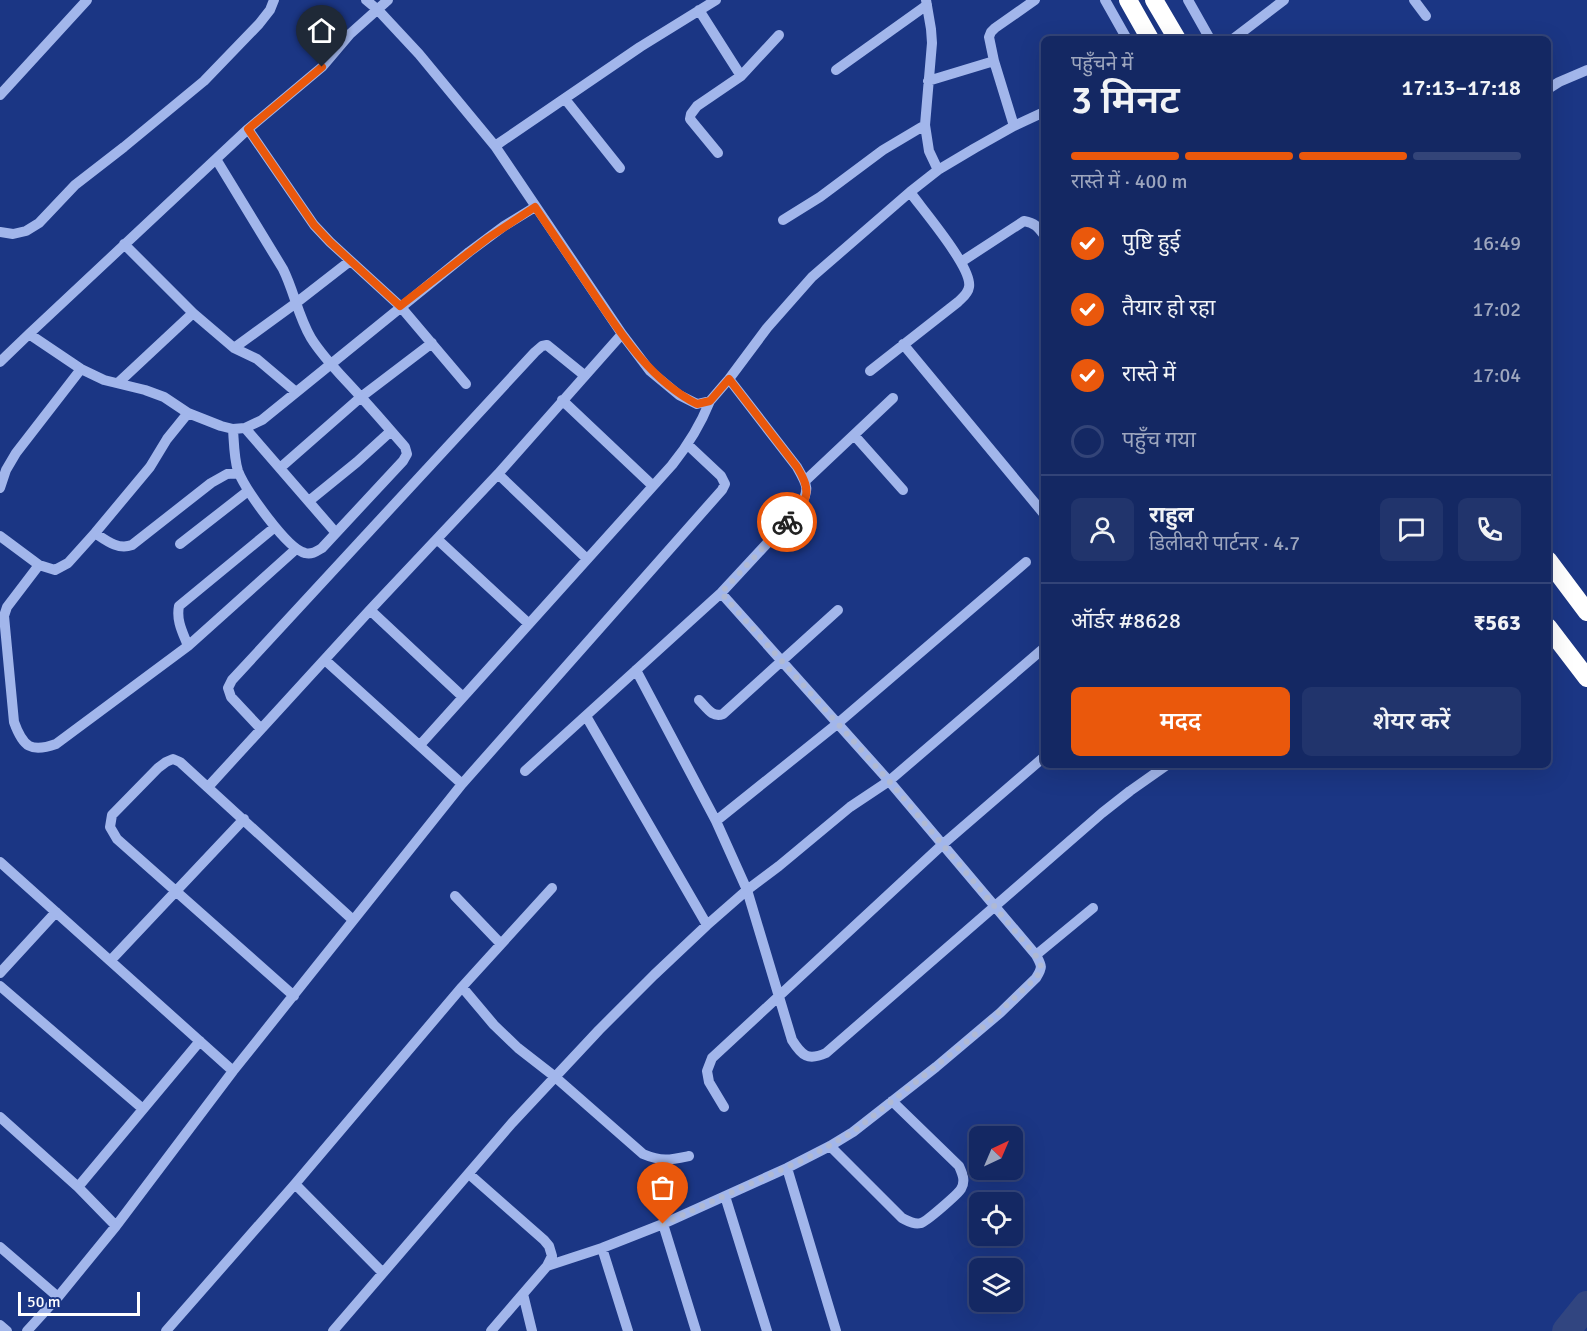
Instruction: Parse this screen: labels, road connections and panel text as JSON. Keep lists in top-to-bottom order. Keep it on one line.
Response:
{"scale_bar":"50 m","north":"top right","page":{"heading":["3 मिनट","पहुँचने में","17:13–17:18"],"panel":["राहुल","डिलीवरी पार्टनर · 4.7","ऑर्डर #8628","₹563"],"bar":"रास्ते में · 400 m","list":[["पुष्टि हुई","16:49"],["तैयार हो रहा","17:02"],["रास्ते में","17:04"],"पहुँच गया"],"buttons":["मदद","शेयर करें"],"scale":"50 m"}}
